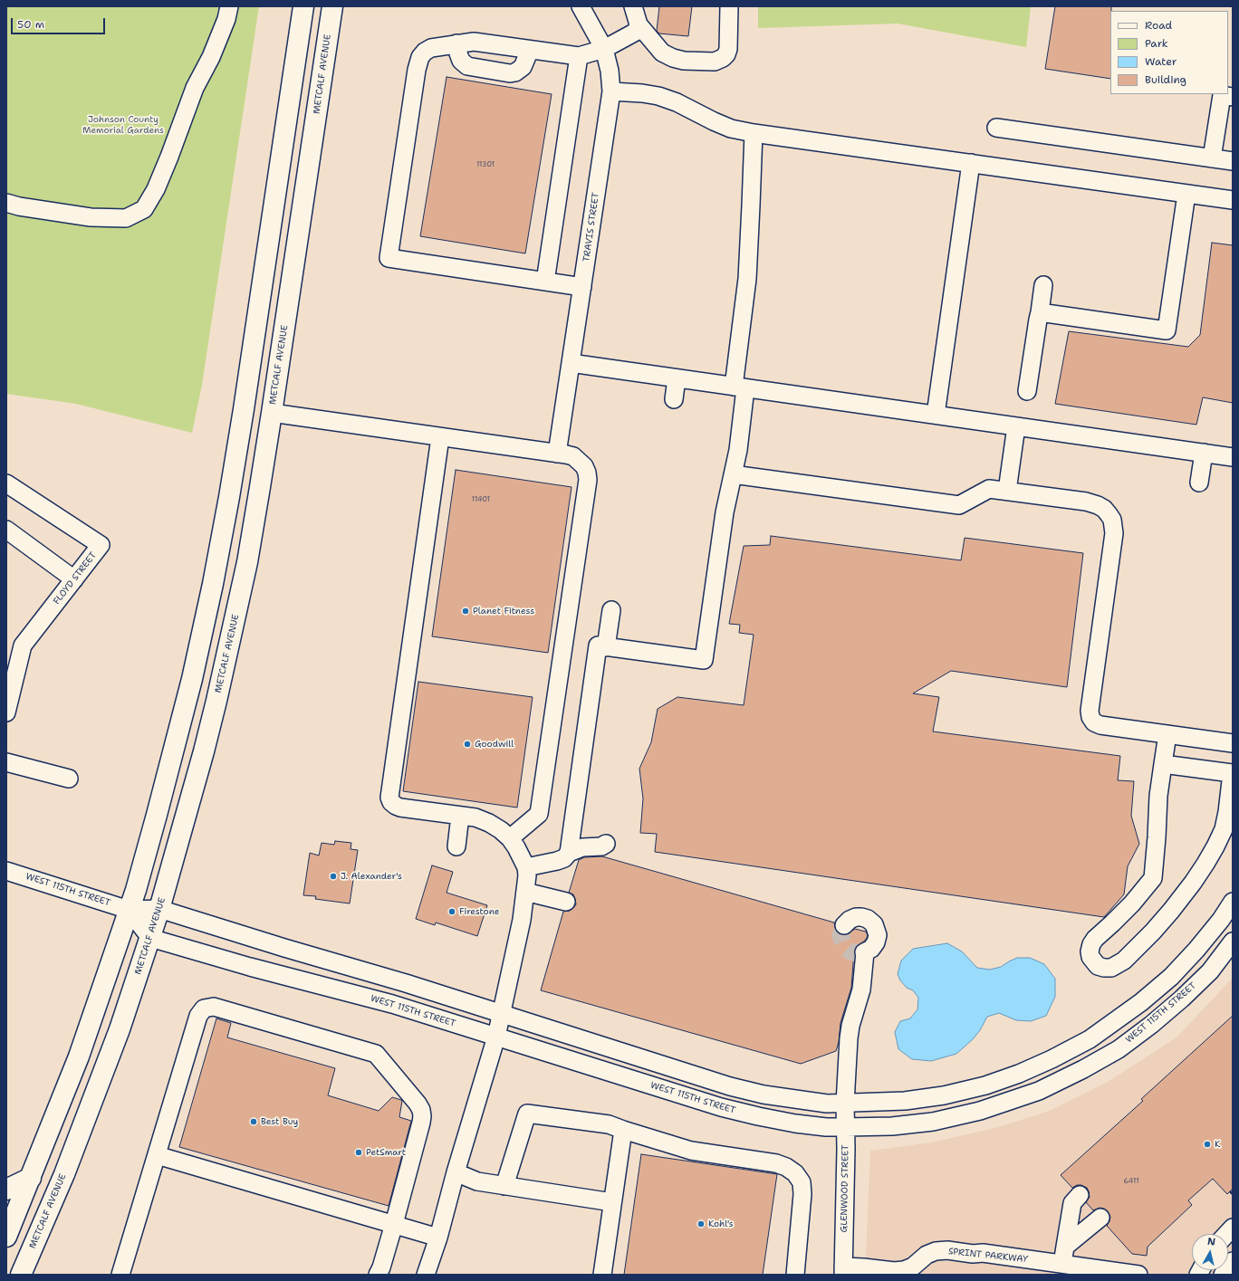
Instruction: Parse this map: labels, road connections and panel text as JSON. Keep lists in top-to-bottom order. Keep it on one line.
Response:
{"streets":{"main road":["METCALF AVENUE"],"street":["TRAVIS STREET","FLOYD STREET","WEST 115TH STREET","GLENWOOD STREET","SPRINT PARKWAY"]},"crossings":[["METCALF AVENUE","WEST 115TH STREET"],["WEST 115TH STREET","GLENWOOD STREET"],["GLENWOOD STREET","SPRINT PARKWAY"]],"parks":["Johnson County Memorial Gardens"],"places":["Planet Fitness","Goodwill","J. Alexander's","Firestone","Best Buy","K","PetSmart","Kohl's"],"house_numbers":["11301","11401","6411"],"legend":["Road","Park","Water","Building"],"scale_bar":"50 m","north":"top"}
